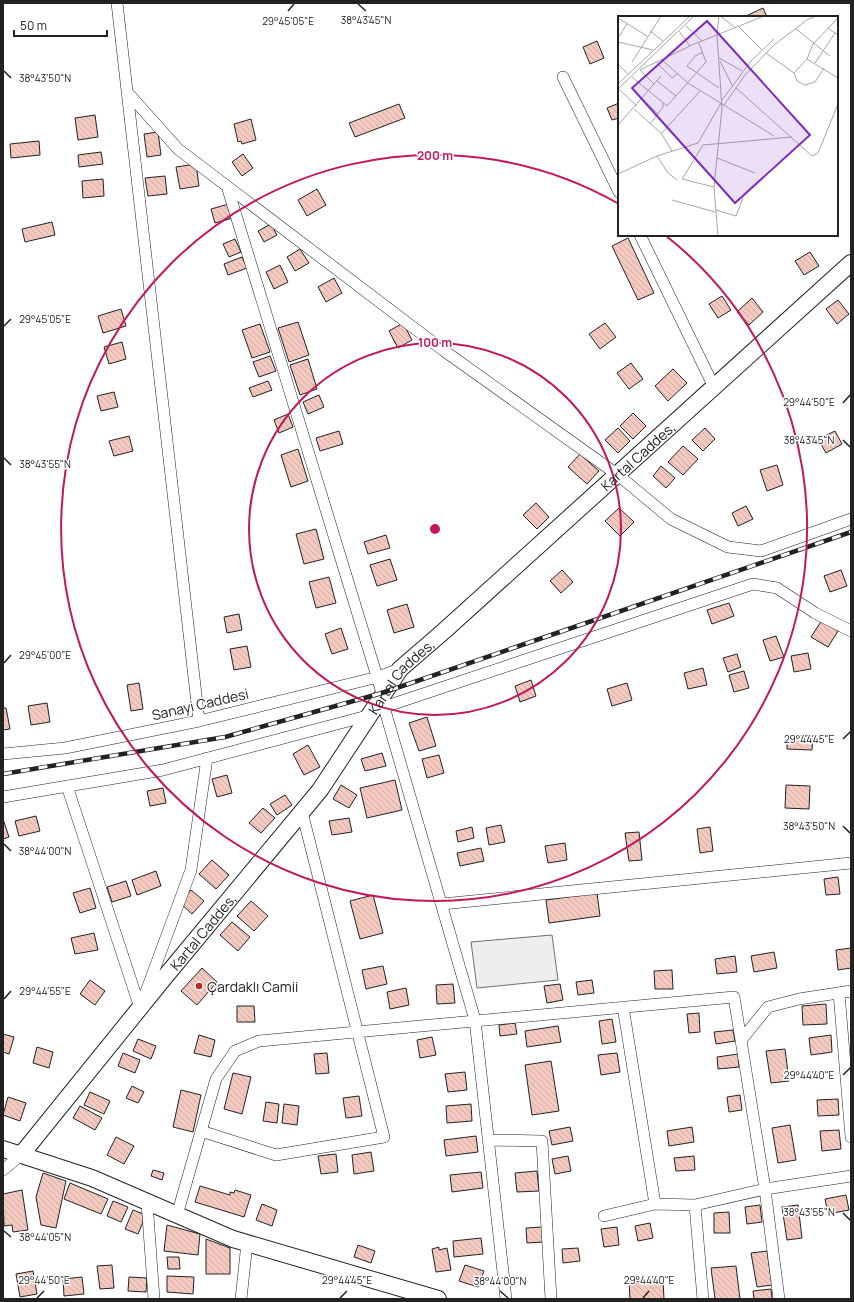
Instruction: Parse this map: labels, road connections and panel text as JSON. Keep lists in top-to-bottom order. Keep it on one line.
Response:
{"streets":{"main road":["Kartal Caddes,"],"street":["Sanayi Caddesi"]},"crossings":[["Kartal Caddes,","Sanayi Caddesi"]],"places":["Çardaklı Camii"],"scale_bar":"50 m","coordinates":["38°43'45\"N","29°45'05\"E","38°43'50\"N","29°44'50\"E","38°43'55\"N","29°45'00\"E","29°44'45\"E","38°44'00\"N","29°44'55\"E","29°44'40\"E","38°44'05\"N"],"rings":["200 m","100 m"]}
